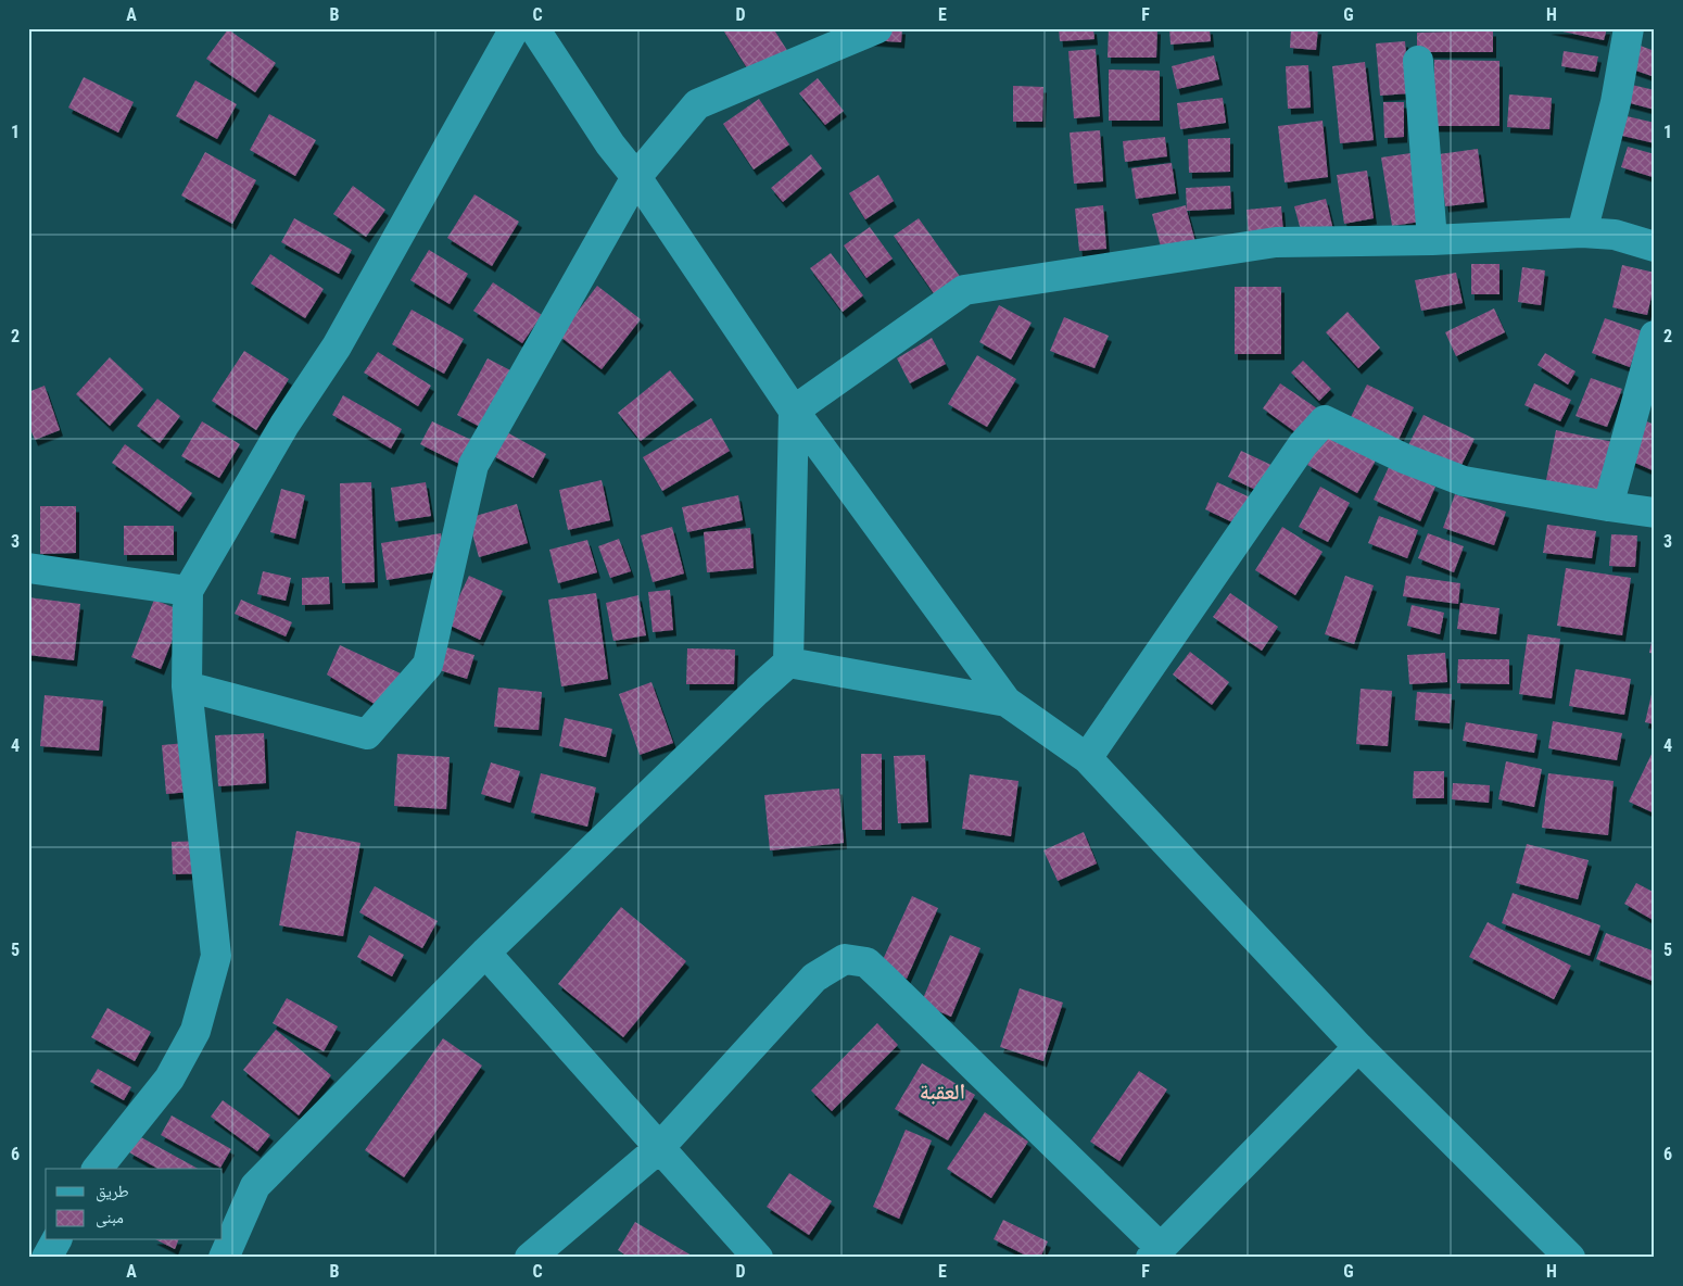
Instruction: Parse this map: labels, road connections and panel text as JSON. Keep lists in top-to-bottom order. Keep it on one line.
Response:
{"districts":["العقبة"],"legend":["طريق","مبنى"],"grid":{"columns":["A","B","C","D","E","F","G","H"],"rows":["1","2","3","4","5","6"]}}
